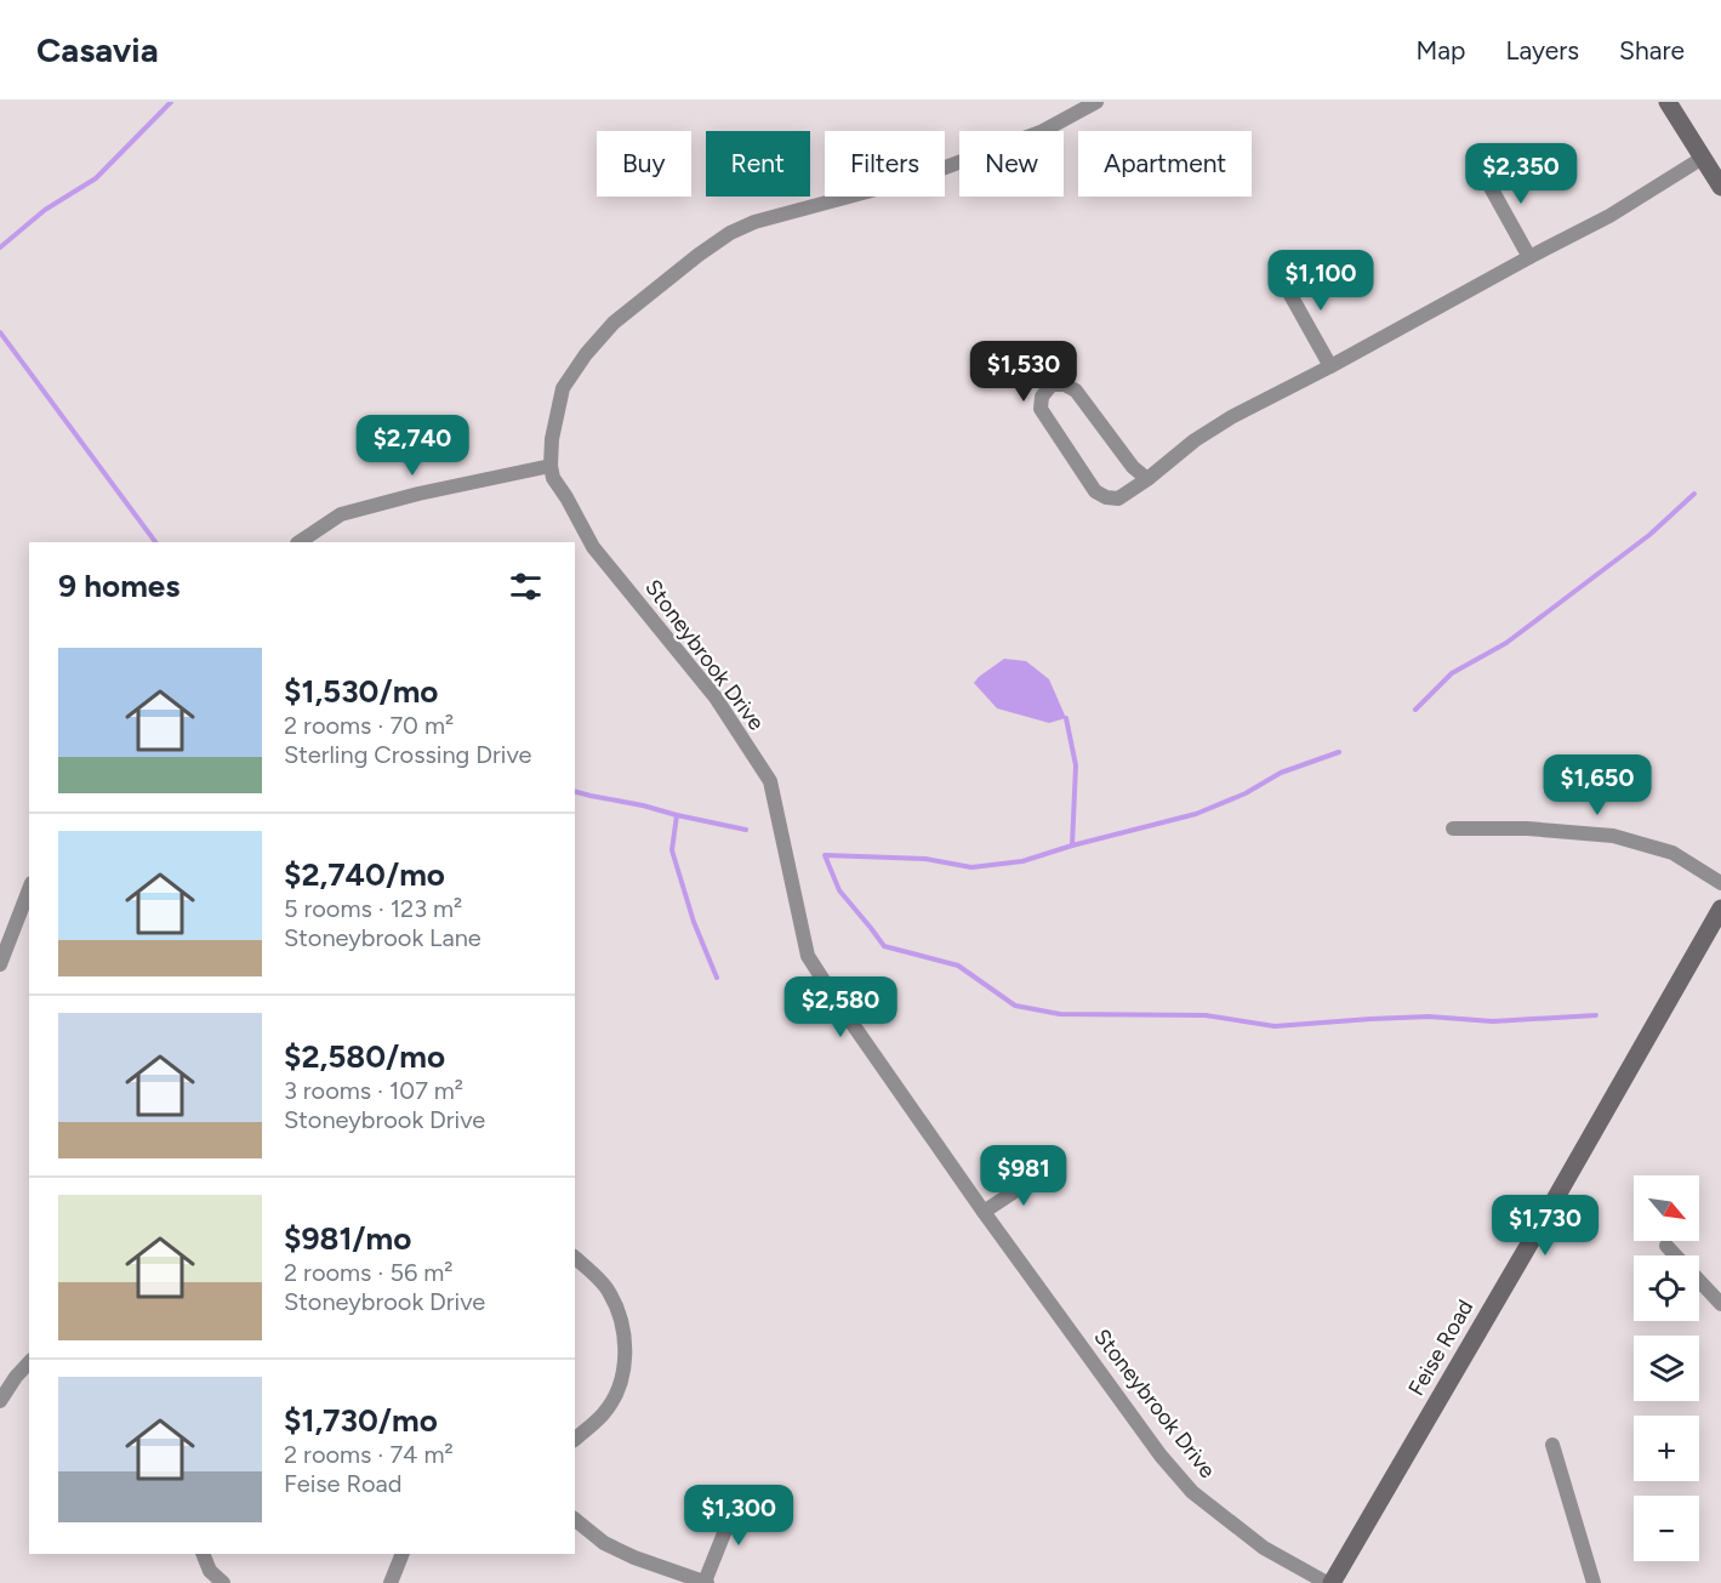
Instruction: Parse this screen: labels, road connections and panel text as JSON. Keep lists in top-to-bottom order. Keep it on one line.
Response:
{"streets":{"main road":["Feise Road"],"street":["Stoneybrook Drive"]},"crossings":[["Stoneybrook Drive","Feise Road"]],"north":"bottom right","page":{"header":"Casavia","nav":["Map","Layers","Share"],"chip":["Buy","Rent","Filters","New","Apartment"],"price":["$2,350","$1,100","$1,530","$2,740","$1,650","$2,580","$981","$1,730","$1,300"],"heading":"9 homes","list":[{"name":"$1,530/mo","note":"2 rooms · 70 m² · Sterling Crossing Drive"},{"name":"$2,740/mo","note":"5 rooms · 123 m² · Stoneybrook Lane"},{"name":"$2,580/mo","note":"3 rooms · 107 m² · Stoneybrook Drive"},{"name":"$981/mo","note":"2 rooms · 56 m² · Stoneybrook Drive"},{"name":"$1,730/mo","note":"2 rooms · 74 m² · Feise Road"}],"map_buttons":["+","−"]}}
